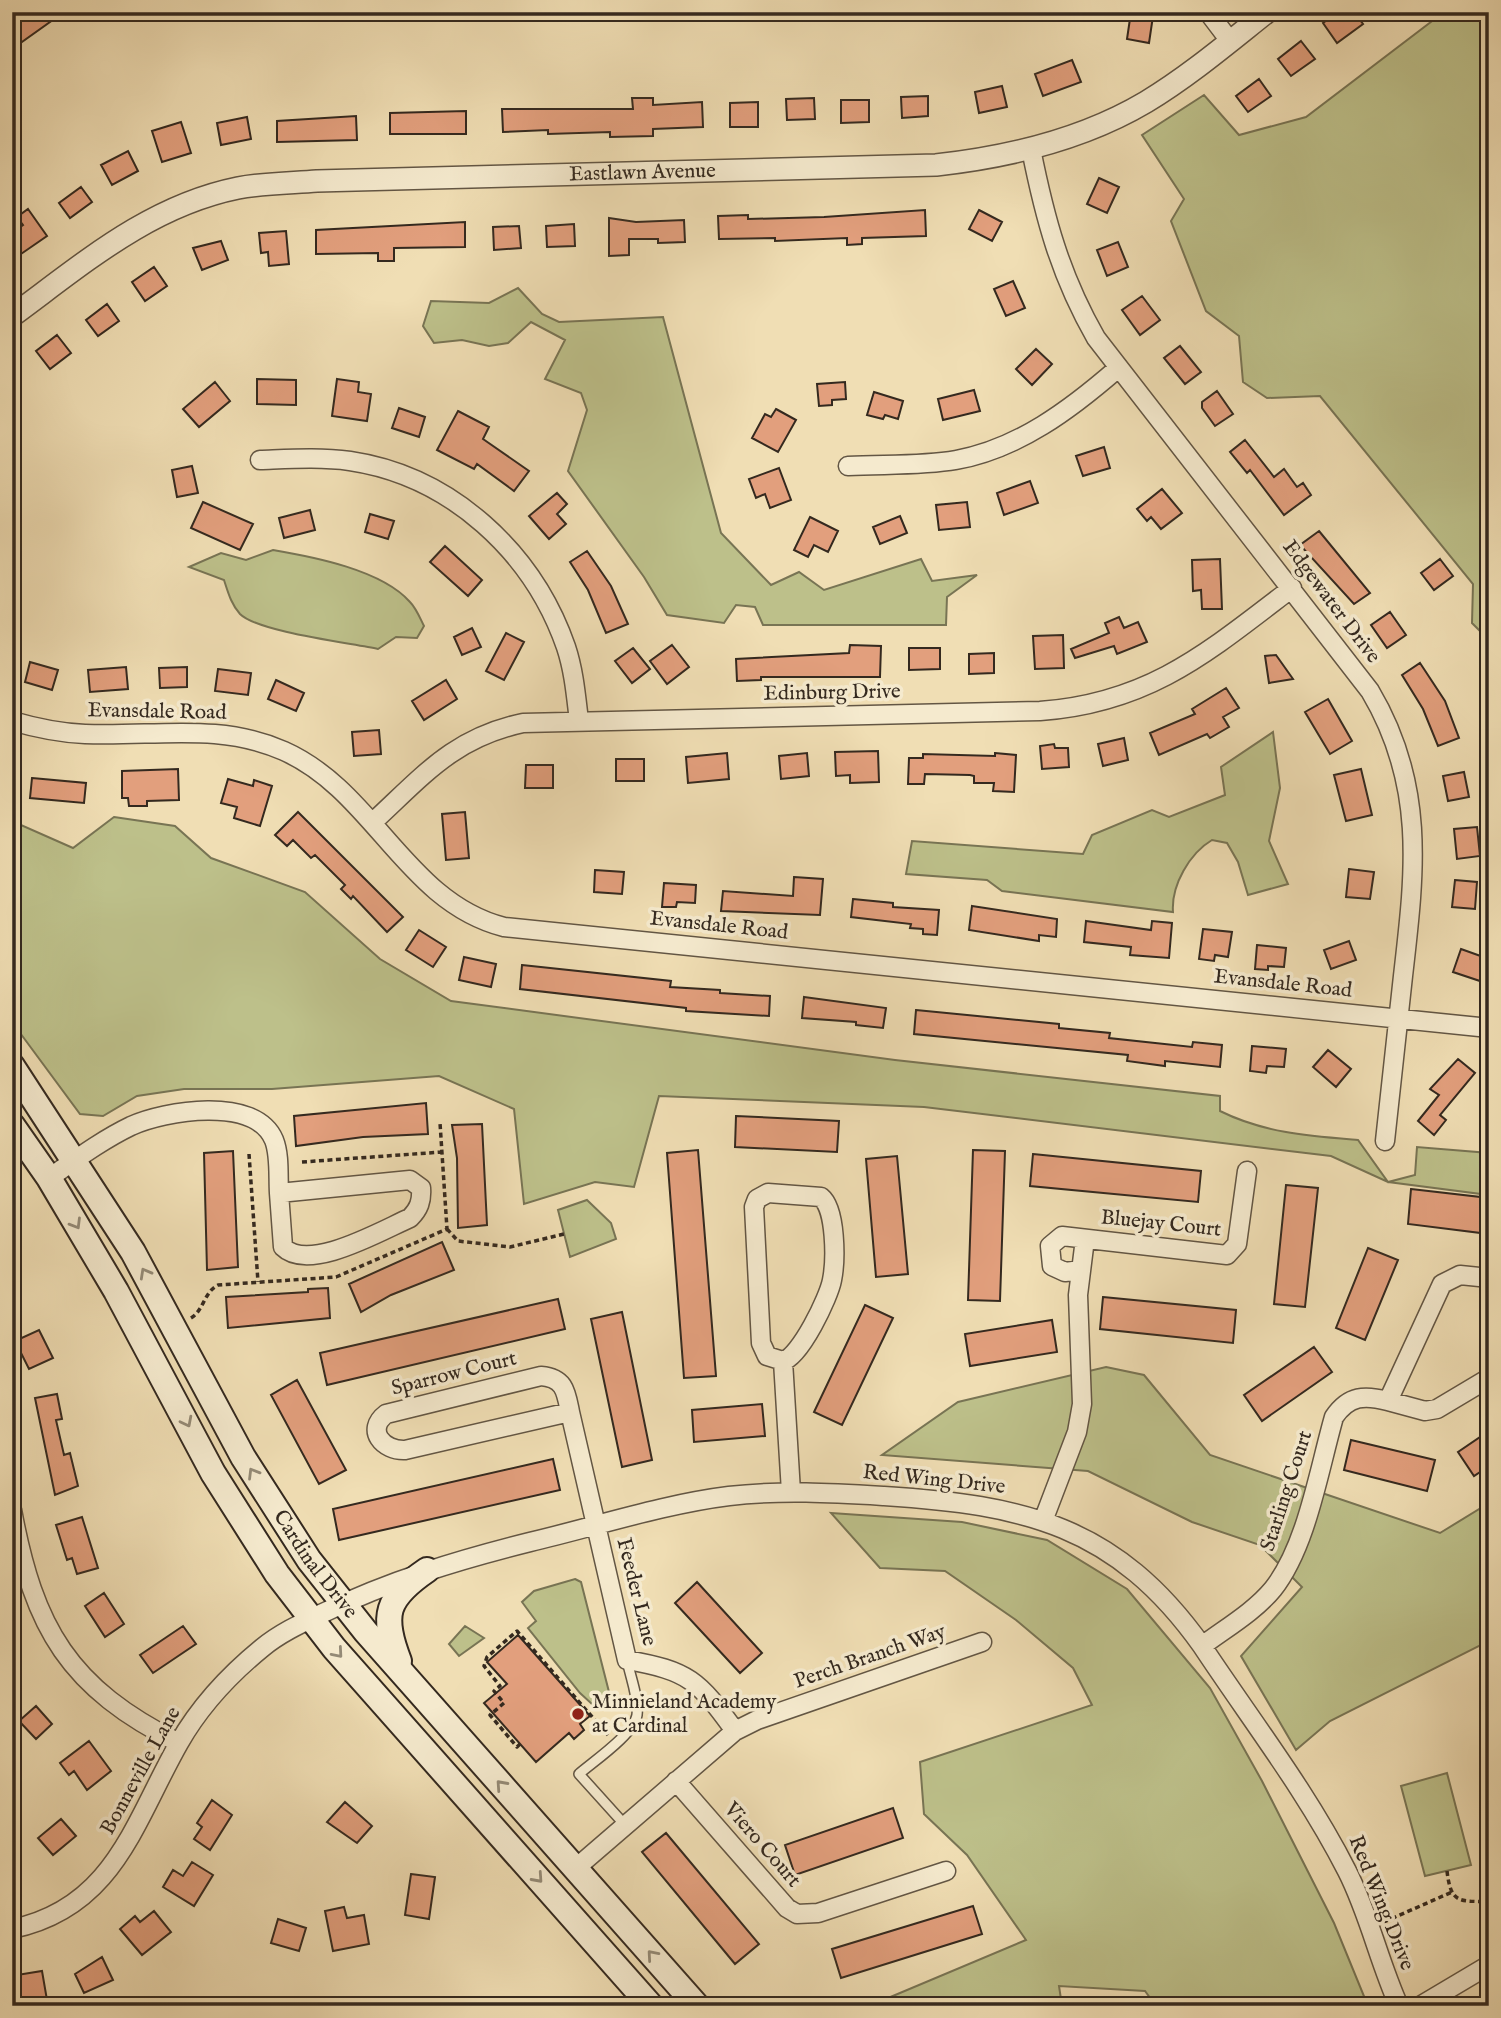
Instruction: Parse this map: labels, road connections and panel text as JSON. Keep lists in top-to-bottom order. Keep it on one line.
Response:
{"streets":{"main road":["Cardinal Drive"],"street":["Eastlawn Avenue","Edgewater Drive","Edinburg Drive","Evansdale Road","Bluejay Court","Sparrow Court","Red Wing Drive","Starling Court","Feeder Lane","Perch Branch Way","Bonneville Lane","Viero Court"]},"crossings":[["Eastlawn Avenue","Edgewater Drive"],["Edgewater Drive","Edinburg Drive"],["Edgewater Drive","Evansdale Road"],["Edinburg Drive","Evansdale Road"],["Bluejay Court","Red Wing Drive"],["Sparrow Court","Red Wing Drive"],["Sparrow Court","Feeder Lane"],["Red Wing Drive","Starling Court"],["Red Wing Drive","Cardinal Drive"],["Red Wing Drive","Feeder Lane"],["Red Wing Drive","Bonneville Lane"],["Cardinal Drive","Perch Branch Way"],["Cardinal Drive","Bonneville Lane"],["Feeder Lane","Perch Branch Way"],["Perch Branch Way","Viero Court"]],"places":["Minnieland Academy at Cardinal"]}
